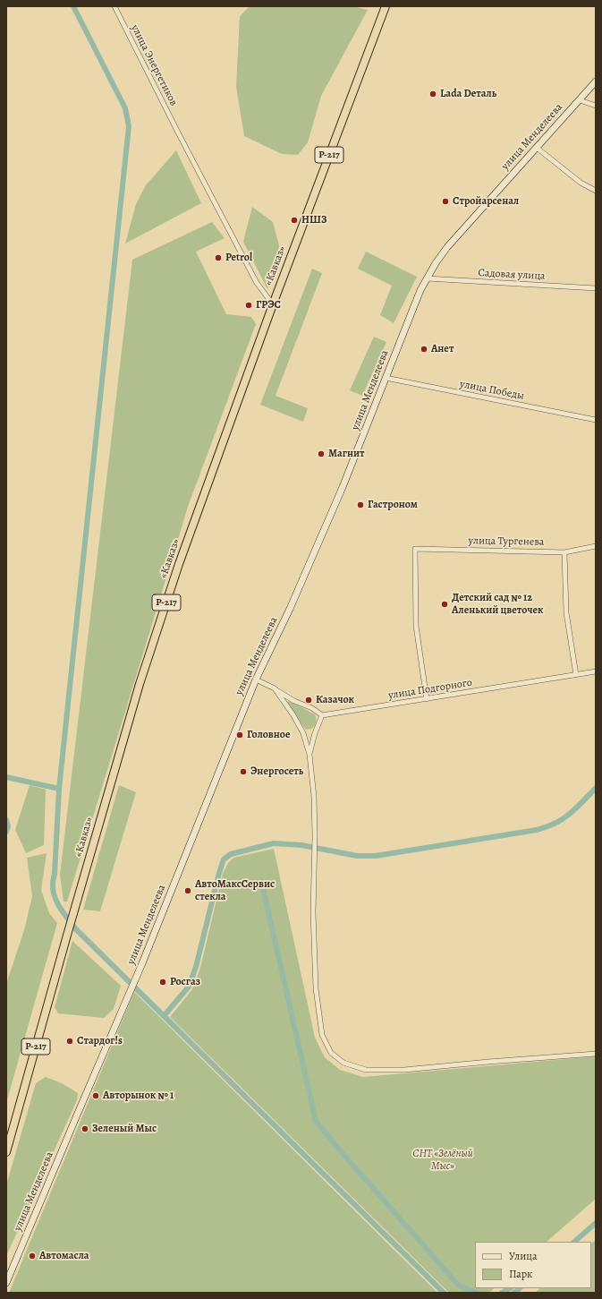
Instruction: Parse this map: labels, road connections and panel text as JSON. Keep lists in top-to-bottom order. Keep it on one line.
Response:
{"streets":{"highway":["Р-217","«Кавказ»"],"main road":["улица Менделеева"],"street":["улица Энергетиков","Садовая улица","улица Победы","улица Тургенева","улица Подгорного"]},"crossings":[["улица Энергетиков","«Кавказ»"],["улица Менделеева","Садовая улица"],["улица Менделеева","улица Победы"],["улица Тургенева","улица Подгорного"]],"parks":["СНТ «Зелёный Мыс»"],"places":["Lada Dеталь","Стройарсенал","НШЗ","Petrol","ГРЭС","Анет","Магнит","Гастроном","Детский сад № 12 Аленький цветочек","Казачок","Головное","Энергосеть","АвтоМаксСервис стекла","Росгаз","Стардог!s","Авторынок № 1","Зеленый Мыс","Автомасла"],"legend":["Улица","Парк"]}
